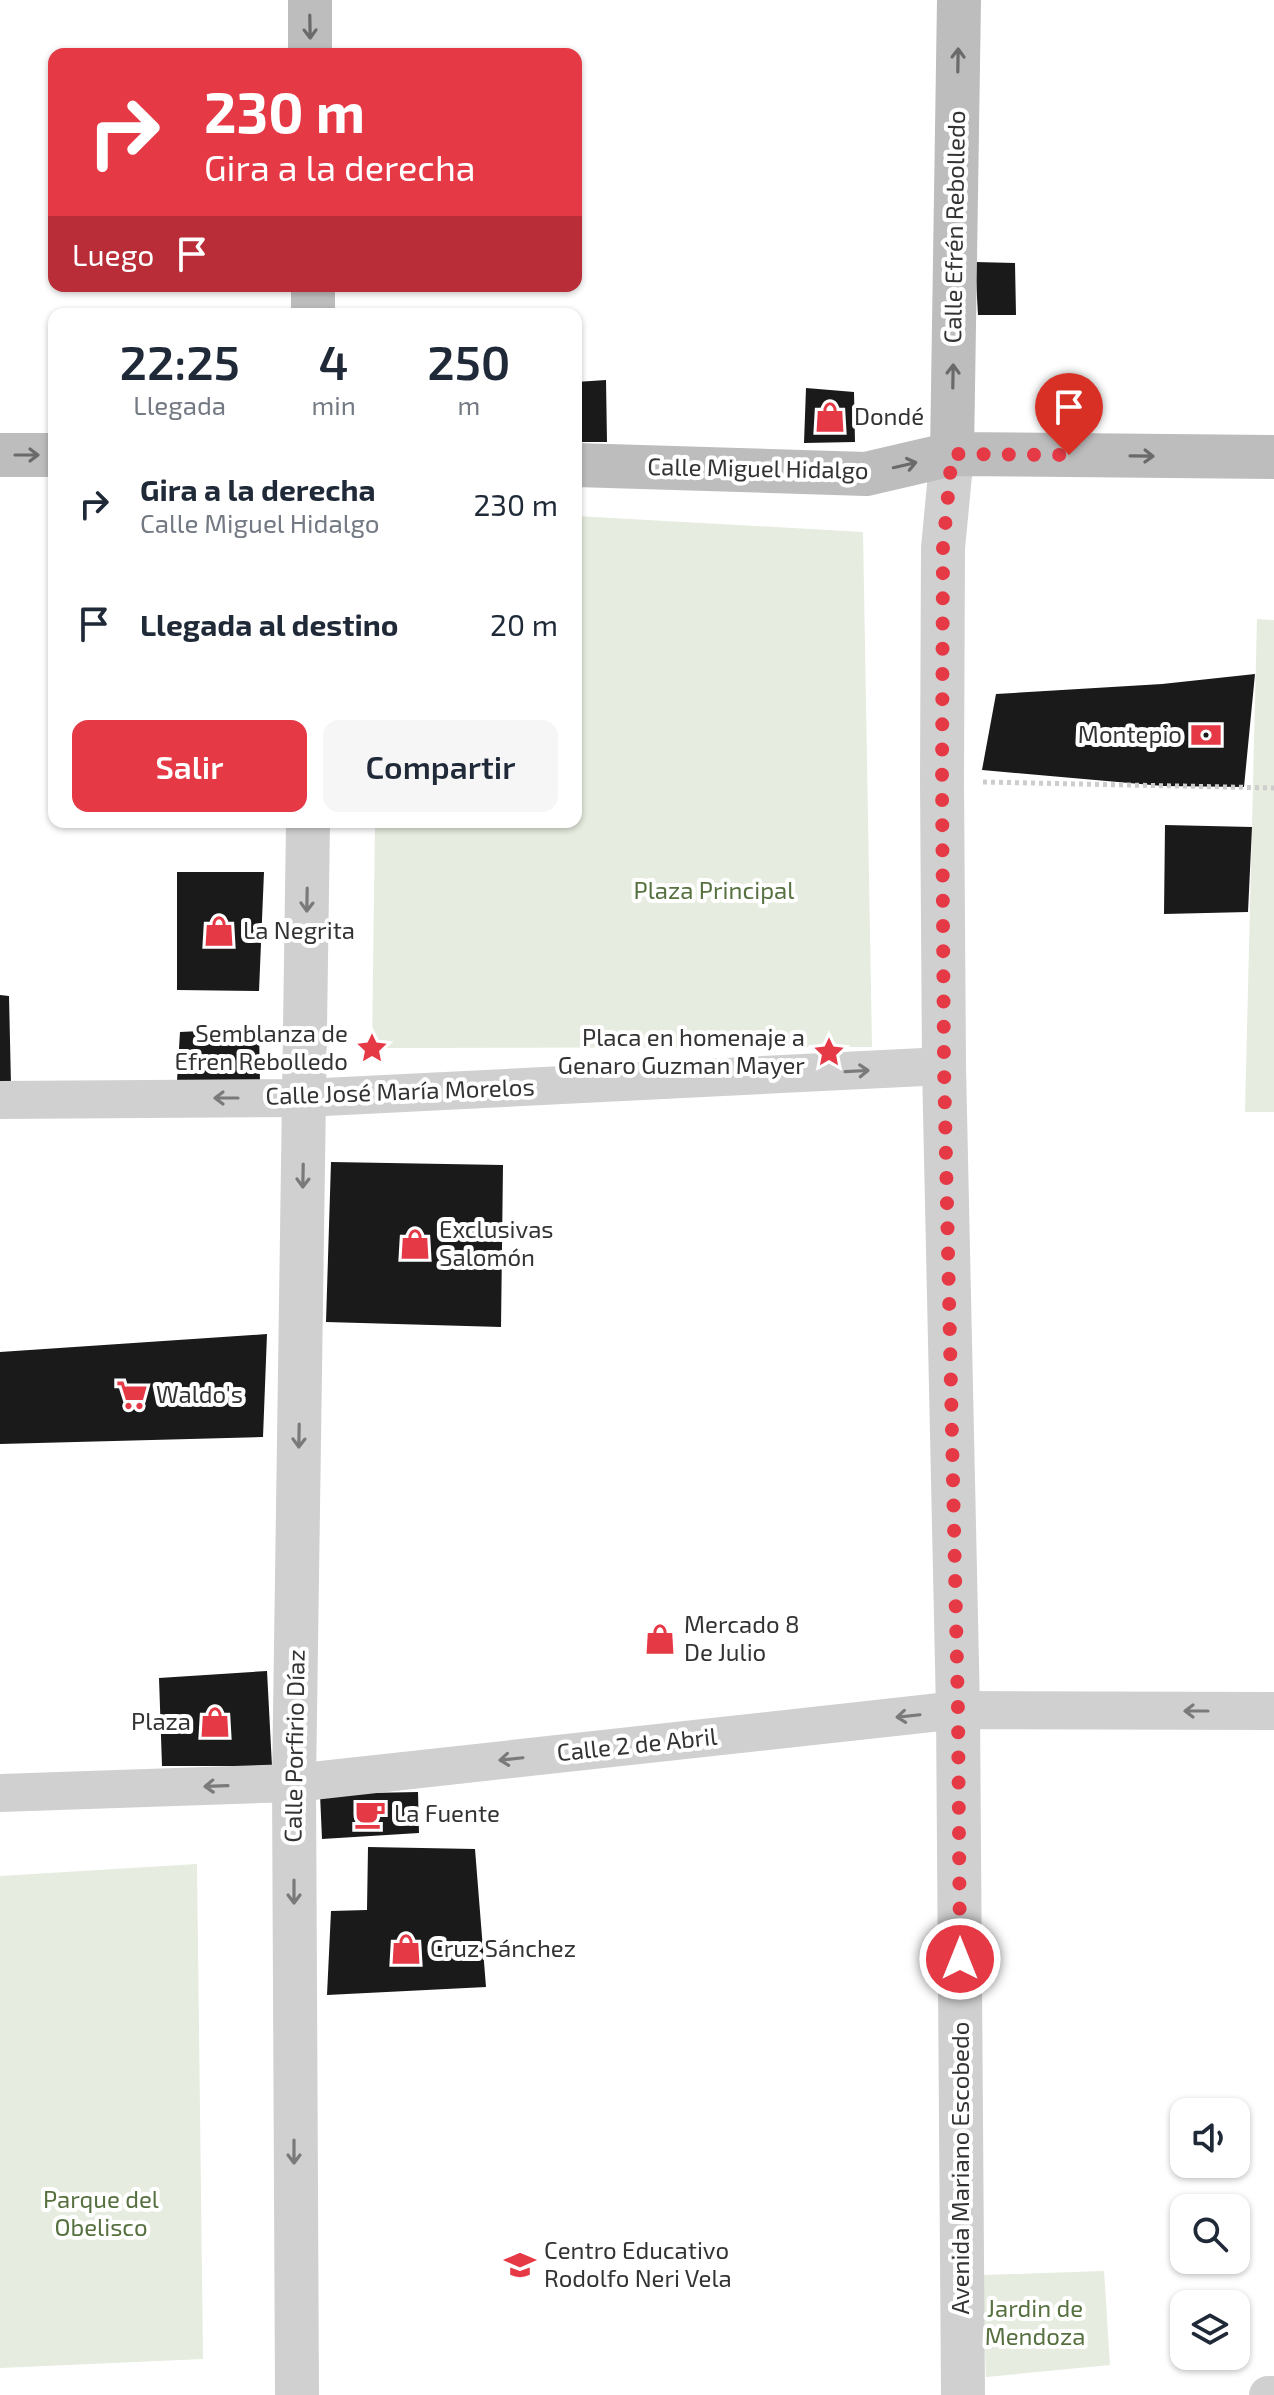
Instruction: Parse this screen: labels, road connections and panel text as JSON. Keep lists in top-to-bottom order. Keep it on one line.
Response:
{"streets":{"main road":["Calle Efrén Rebolledo","Calle Miguel Hidalgo"],"street":["Calle José María Morelos","Calle 2 de Abril","Calle Porfirio Díaz","Avenida Mariano Escobedo"]},"crossings":[["Calle Efrén Rebolledo","Calle Miguel Hidalgo"],["Calle Efrén Rebolledo","Avenida Mariano Escobedo"],["Calle Miguel Hidalgo","Avenida Mariano Escobedo"],["Calle José María Morelos","Calle Porfirio Díaz"],["Calle José María Morelos","Avenida Mariano Escobedo"],["Calle 2 de Abril","Calle Porfirio Díaz"],["Calle 2 de Abril","Avenida Mariano Escobedo"]],"one_way":["Calle Efrén Rebolledo","Calle Miguel Hidalgo","Calle 2 de Abril","Calle Porfirio Díaz"],"parks":["Plaza Principal","Parque del Obelisco","Jardin de Mendoza"],"places":{"shop":["Dondé","La Negrita","Exclusivas Salomón","Mercado 8 De Julio","Plaza","Cruz Sánchez"],"bank":["Montepio"],"place":["Semblanza de Efren Rebolledo","Placa en homenaje a Genaro Guzman Mayer"],"supermarket":["Waldo's"],"cafe":["La Fuente"],"school or university":["Centro Educativo Rodolfo Neri Vela"]},"page":{"turn":["230 m","Gira a la derecha"],"then":"Luego","eta":["22:25","Llegada","4","min","250","m"],"list":[{"name":"Gira a la derecha","note":"Calle Miguel Hidalgo","value":"230 m"},{"name":"Llegada al destino","value":"20 m"}],"buttons":["Salir","Compartir"]}}
